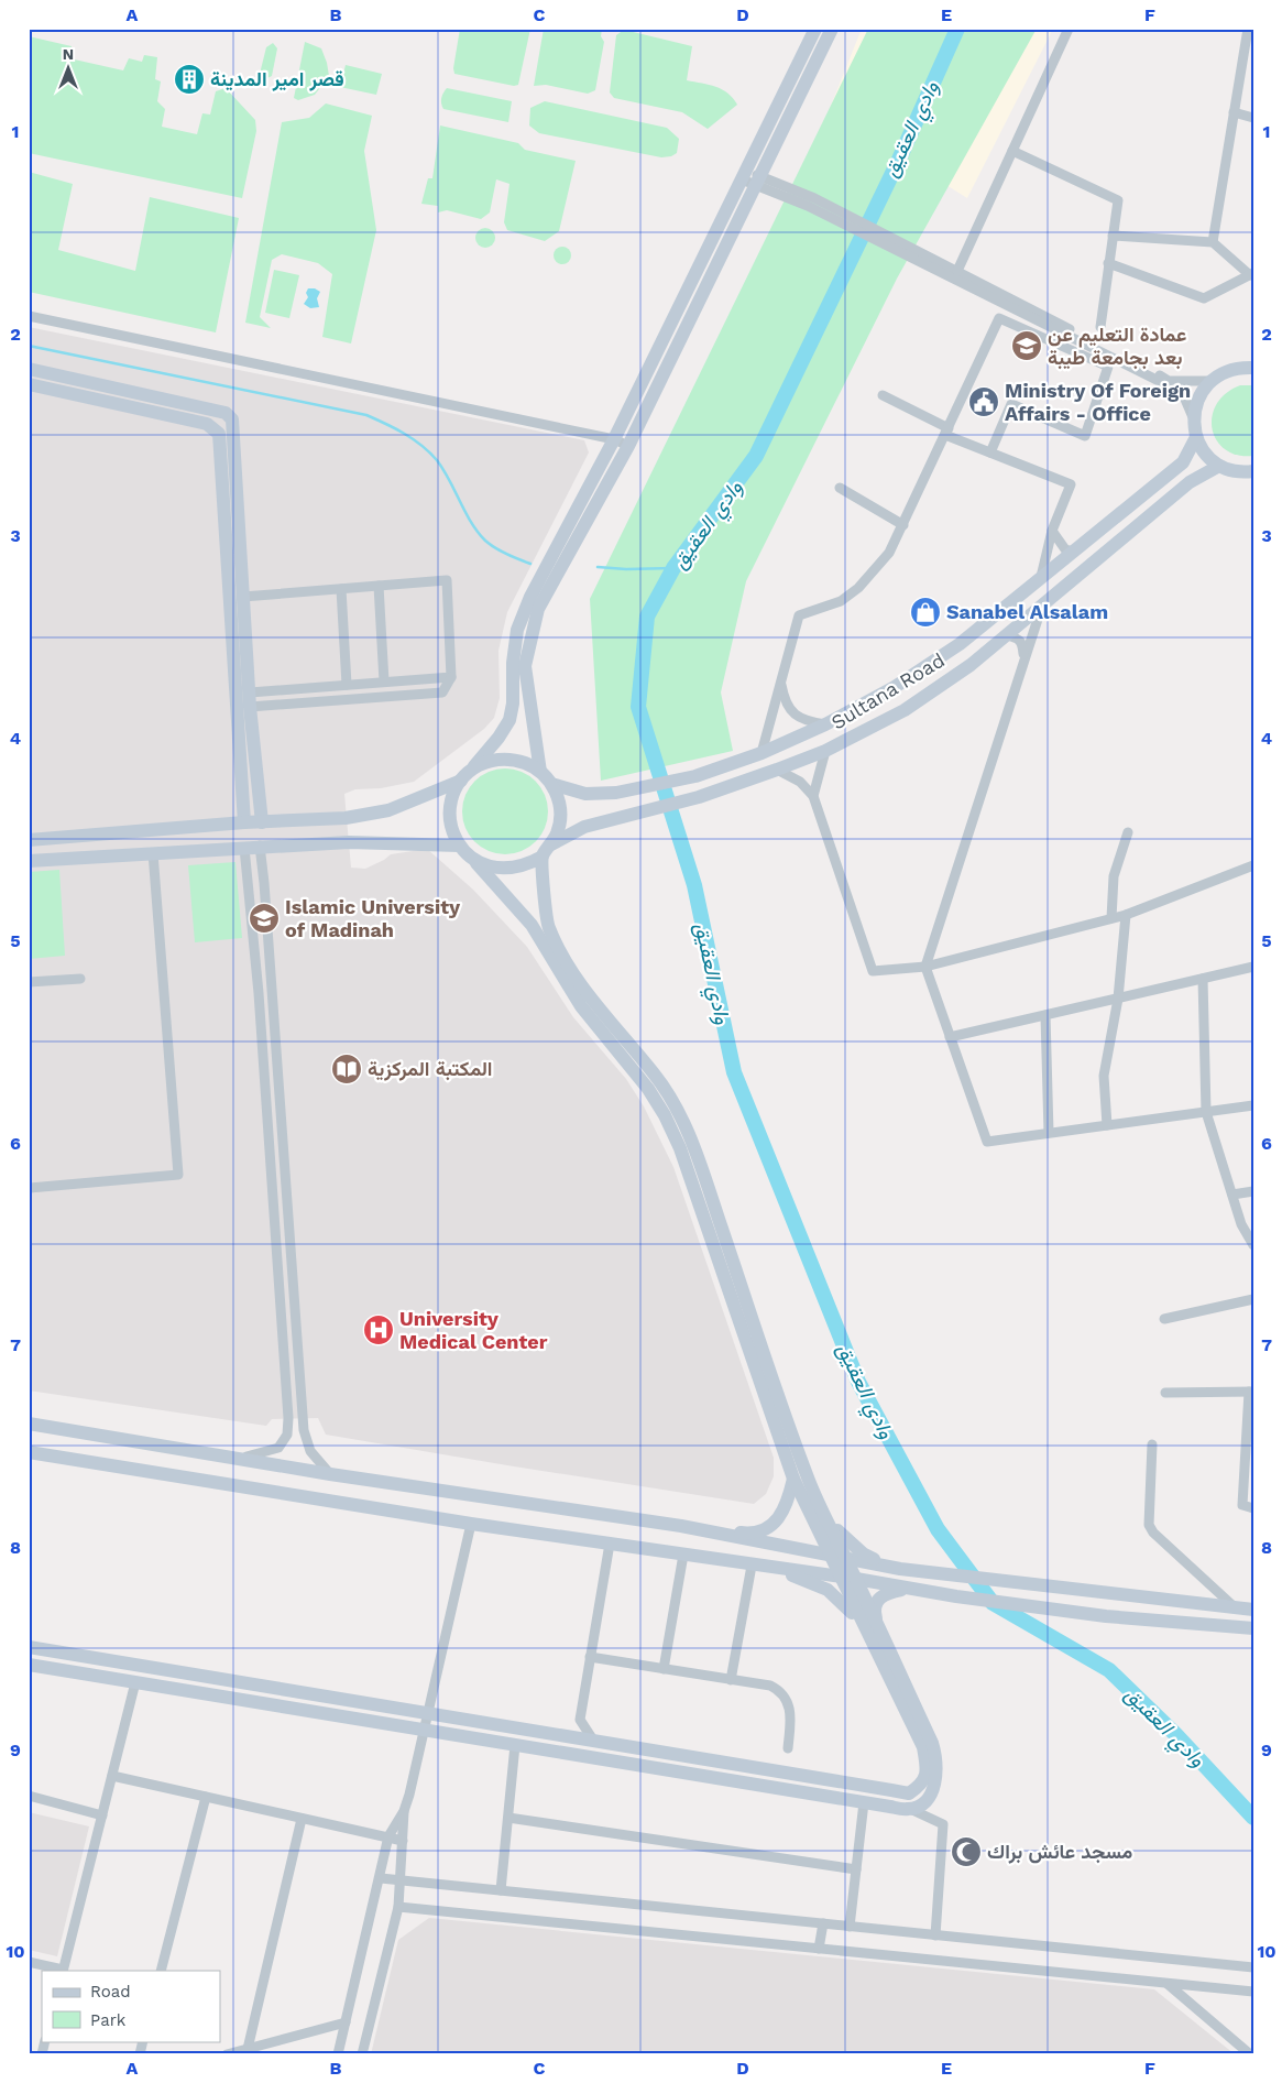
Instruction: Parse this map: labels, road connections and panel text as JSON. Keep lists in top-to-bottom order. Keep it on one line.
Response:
{"streets":{"main road":["Sultana Road"]},"water":["وادي العقيق"],"places":{"building":["قصر امير المدينة"],"school or university":["عمادة التعليم عن بعد بجامعة طيبة","Islamic University of Madinah"],"public building":["Ministry Of Foreign Affairs - Office"],"shop":["Sanabel Alsalam"],"library":["المكتبة المركزية"],"hospital":["University Medical Center"],"mosque":["مسجد عائش براك"]},"legend":["Road","Park"],"north":"top","grid":{"columns":["A","B","C","D","E","F"],"rows":["1","2","3","4","5","6","7","8","9","10"]}}
